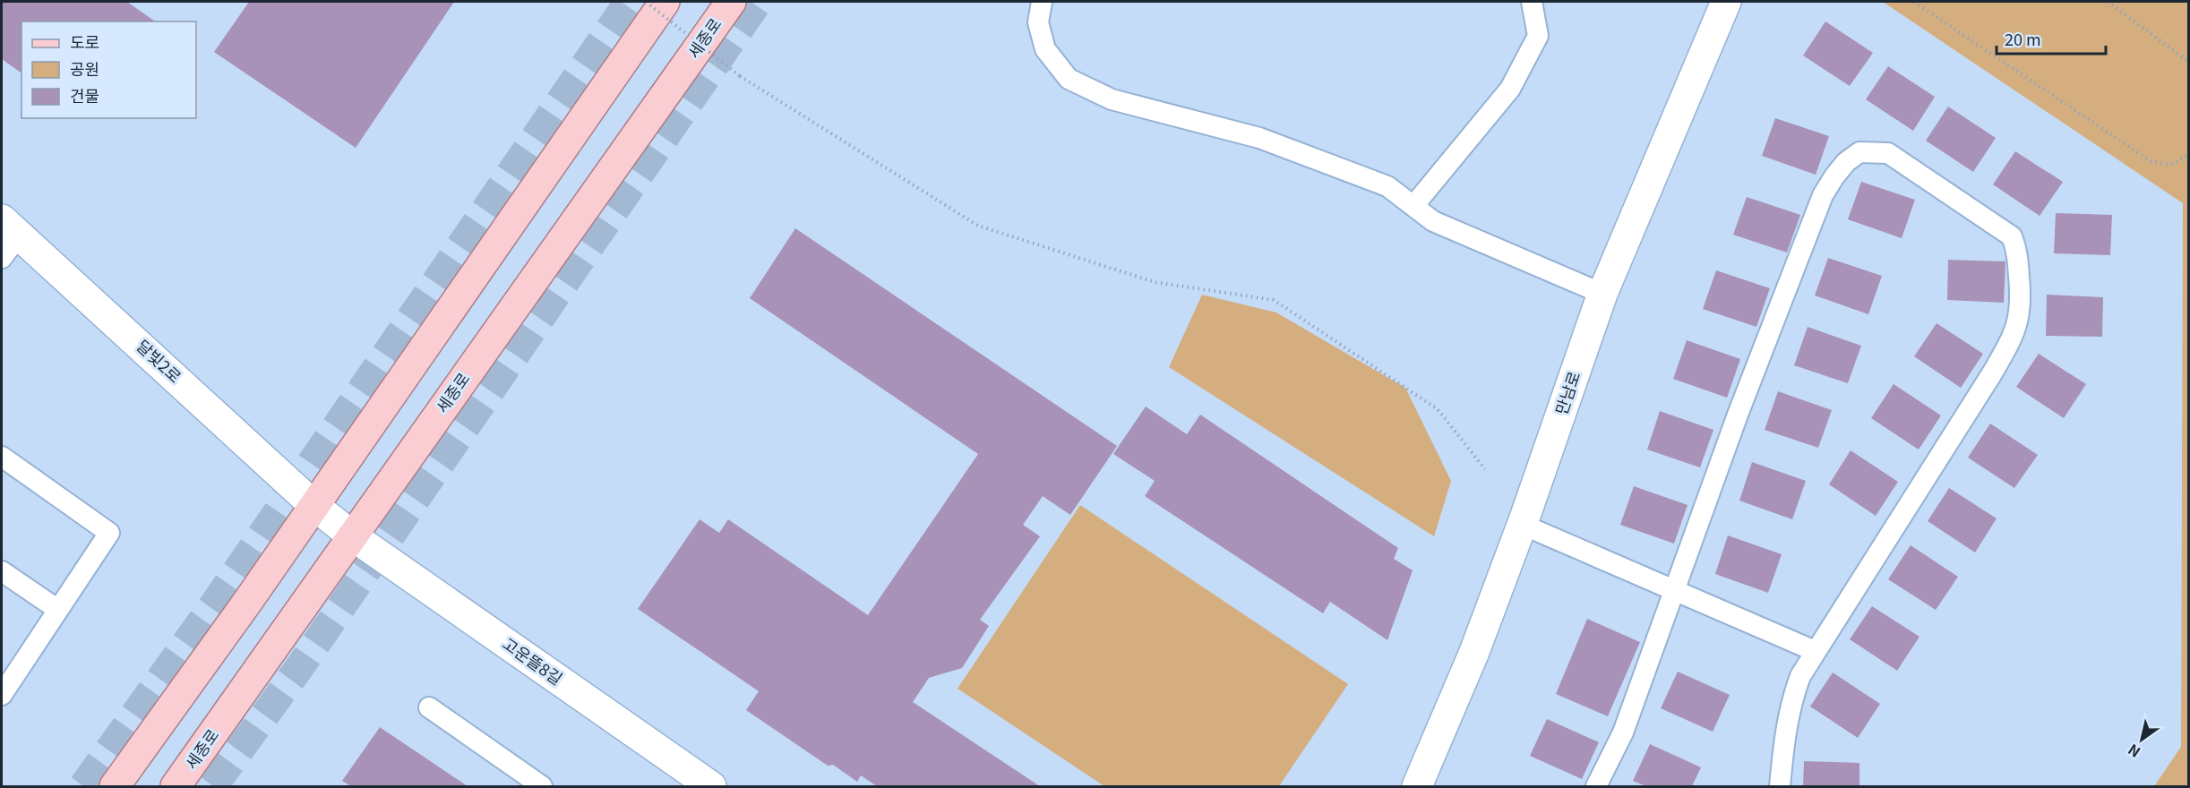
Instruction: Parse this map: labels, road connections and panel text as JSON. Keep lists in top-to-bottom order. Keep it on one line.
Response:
{"streets":{"main road":["세종로"],"street":["달빛2로","만남로","고운뜰8길"]},"crossings":[["세종로","달빛2로"],["세종로","고운뜰8길"],["달빛2로","고운뜰8길"]],"legend":["도로","공원","건물"],"scale_bar":"20 m","north":"bottom left"}
